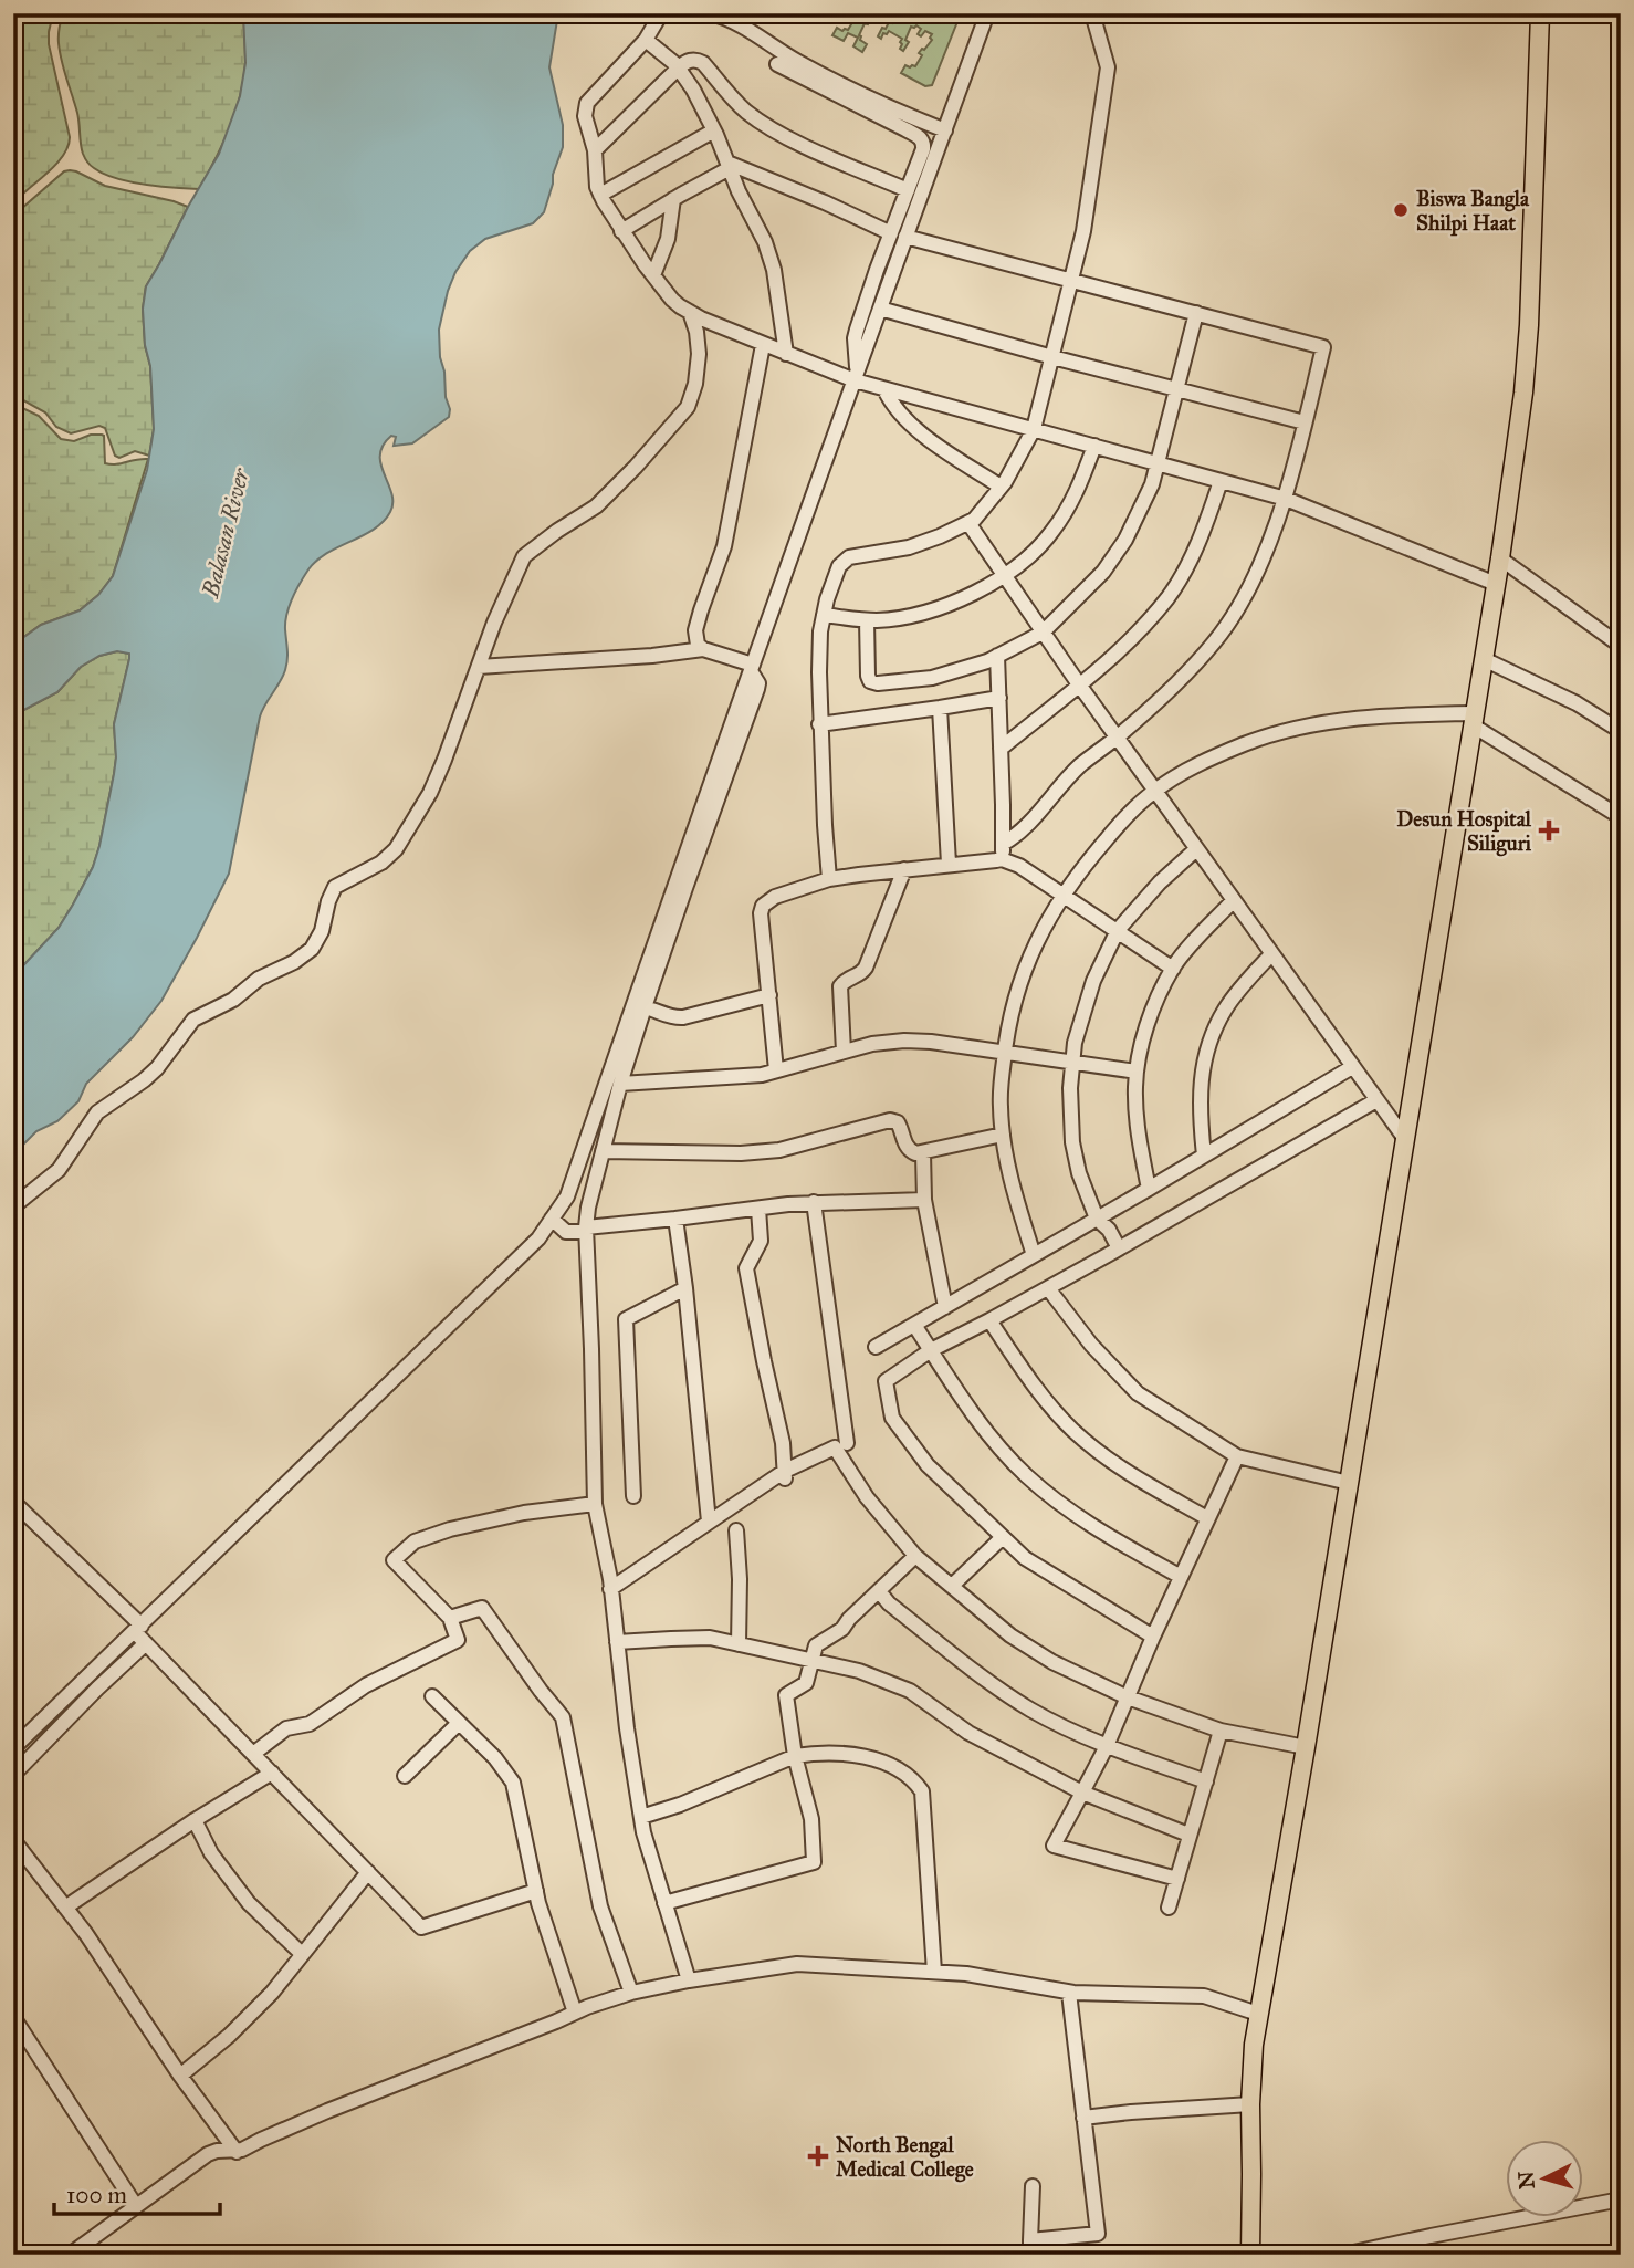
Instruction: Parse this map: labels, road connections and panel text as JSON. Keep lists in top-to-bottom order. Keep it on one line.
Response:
{"water":["Balasan River"],"places":{"other":["Biswa Bangla Shilpi Haat"],"health":["Desun Hospital Siliguri","North Bengal Medical College"]},"scale_bar":"100 m","north":"left"}
